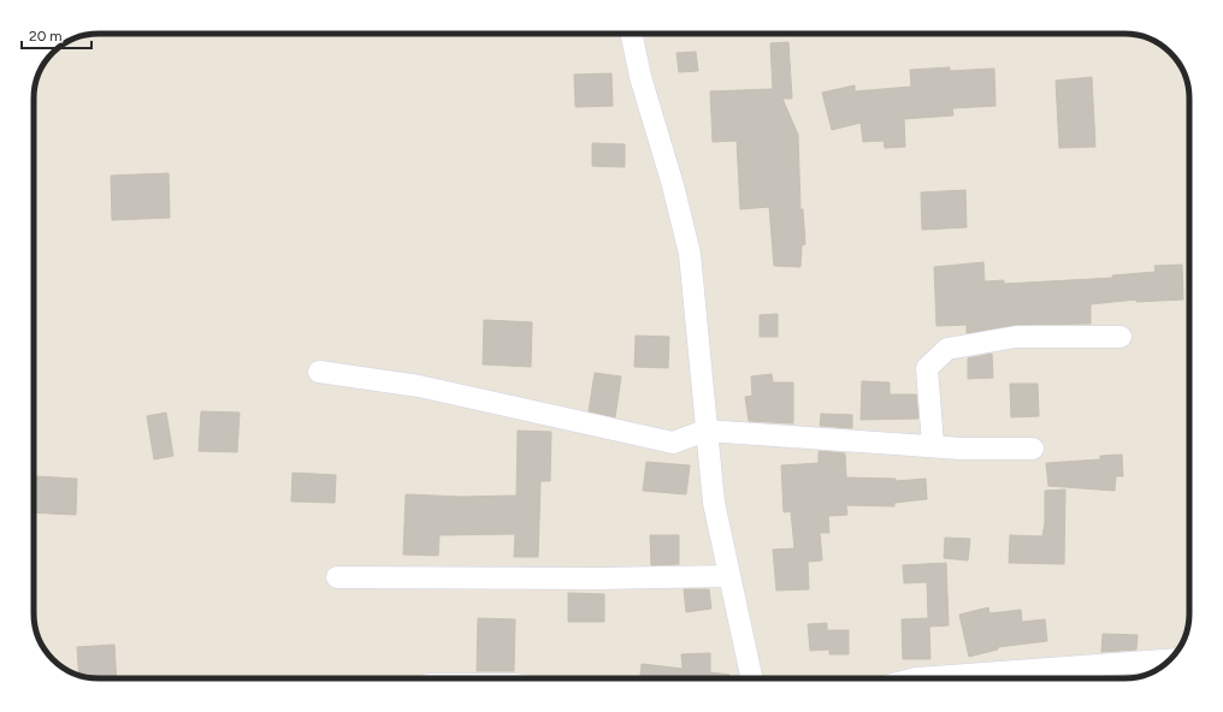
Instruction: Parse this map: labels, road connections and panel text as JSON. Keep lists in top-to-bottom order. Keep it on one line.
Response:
{"scale_bar":"20 m"}
